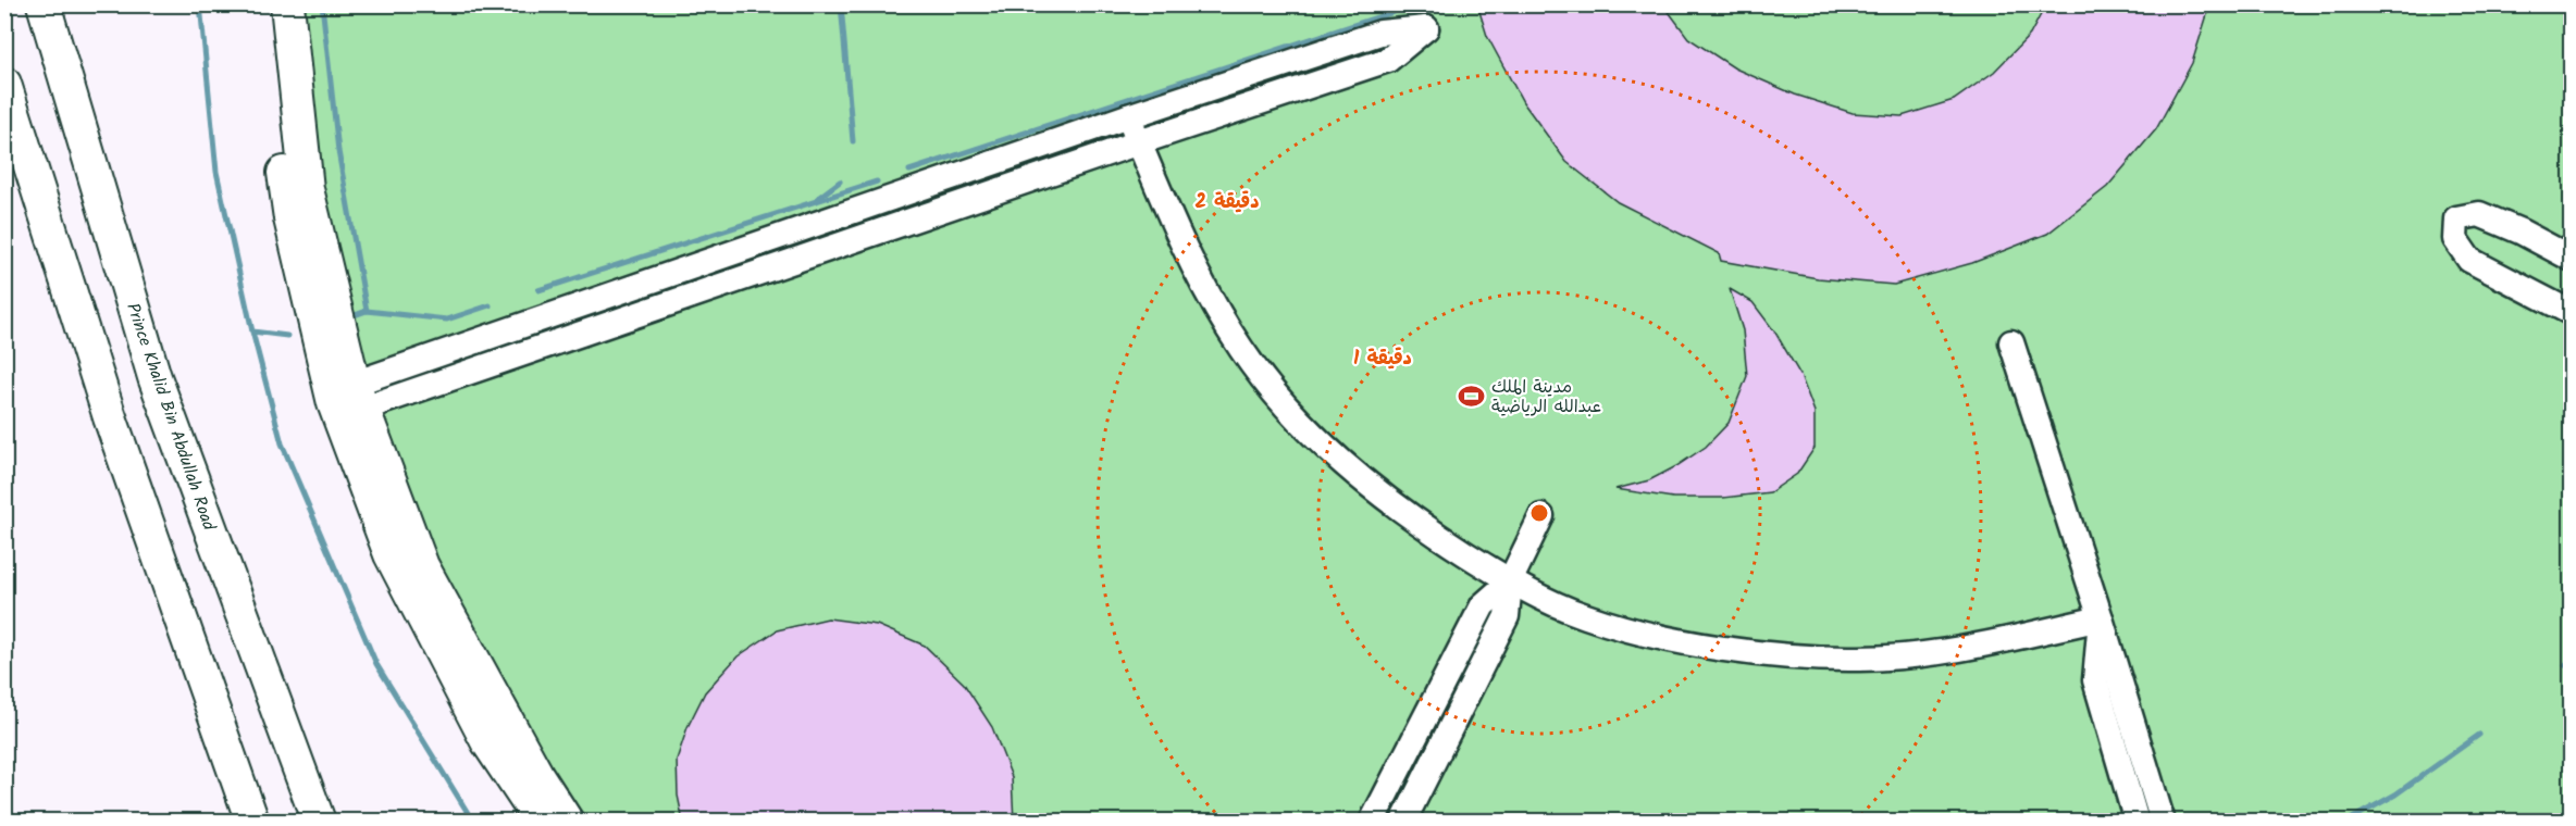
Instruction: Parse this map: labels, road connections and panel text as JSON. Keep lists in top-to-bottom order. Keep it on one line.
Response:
{"streets":{"main road":["Prince Khalid Bin Abdullah Road"]},"places":{"sports":["مدينة الملك عبدالله الرياضية"]},"rings":["2 دقيقة","1 دقيقة"]}
